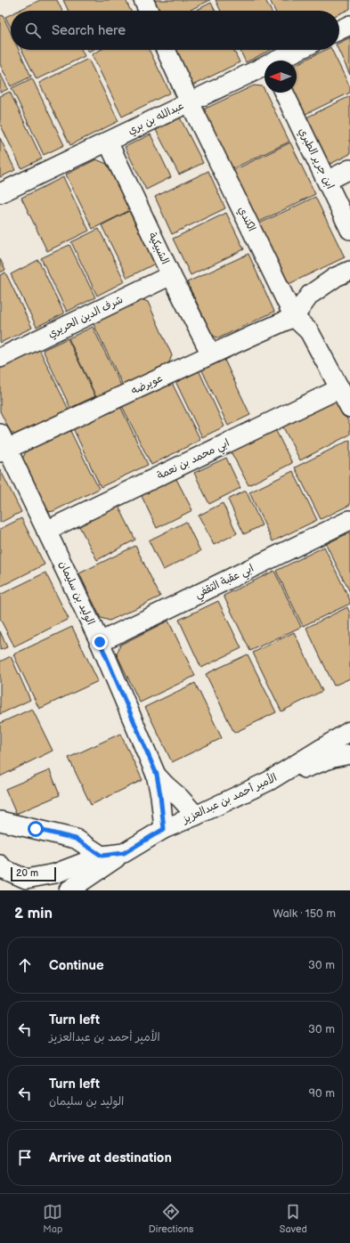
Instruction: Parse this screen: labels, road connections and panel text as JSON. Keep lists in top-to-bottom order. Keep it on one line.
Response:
{"streets":{"street":["عبدالله بن بري","ابن جرير الطبري","الكندي","الشبيكية","شرف الدين الحريري","عويرضه","ابي محمد بن نعمة","ابي عقبة الثقفي","الوليد بن سليمان","الأمير أحمد بن عبدالعزيز"]},"crossings":[["عبدالله بن بري","الكندي"],["عبدالله بن بري","الشبيكية"],["الكندي","عويرضه"],["الكندي","ابي محمد بن نعمة"],["الشبيكية","شرف الدين الحريري"],["الشبيكية","عويرضه"],["عويرضه","الوليد بن سليمان"],["ابي محمد بن نعمة","الوليد بن سليمان"],["ابي عقبة الثقفي","الوليد بن سليمان"],["الوليد بن سليمان","الأمير أحمد بن عبدالعزيز"]],"scale_bar":"20 m","north":"left","page":{"search":"Search here","scale":"20 m","heading":["2 min","Walk · 150 m"],"list":[["Continue","30 m"],["Turn left","الأمير أحمد بن عبدالعزيز","30 m"],["Turn left","الوليد بن سليمان","90 m"],"Arrive at destination"],"nav":["Map","Directions","Saved"]}}
